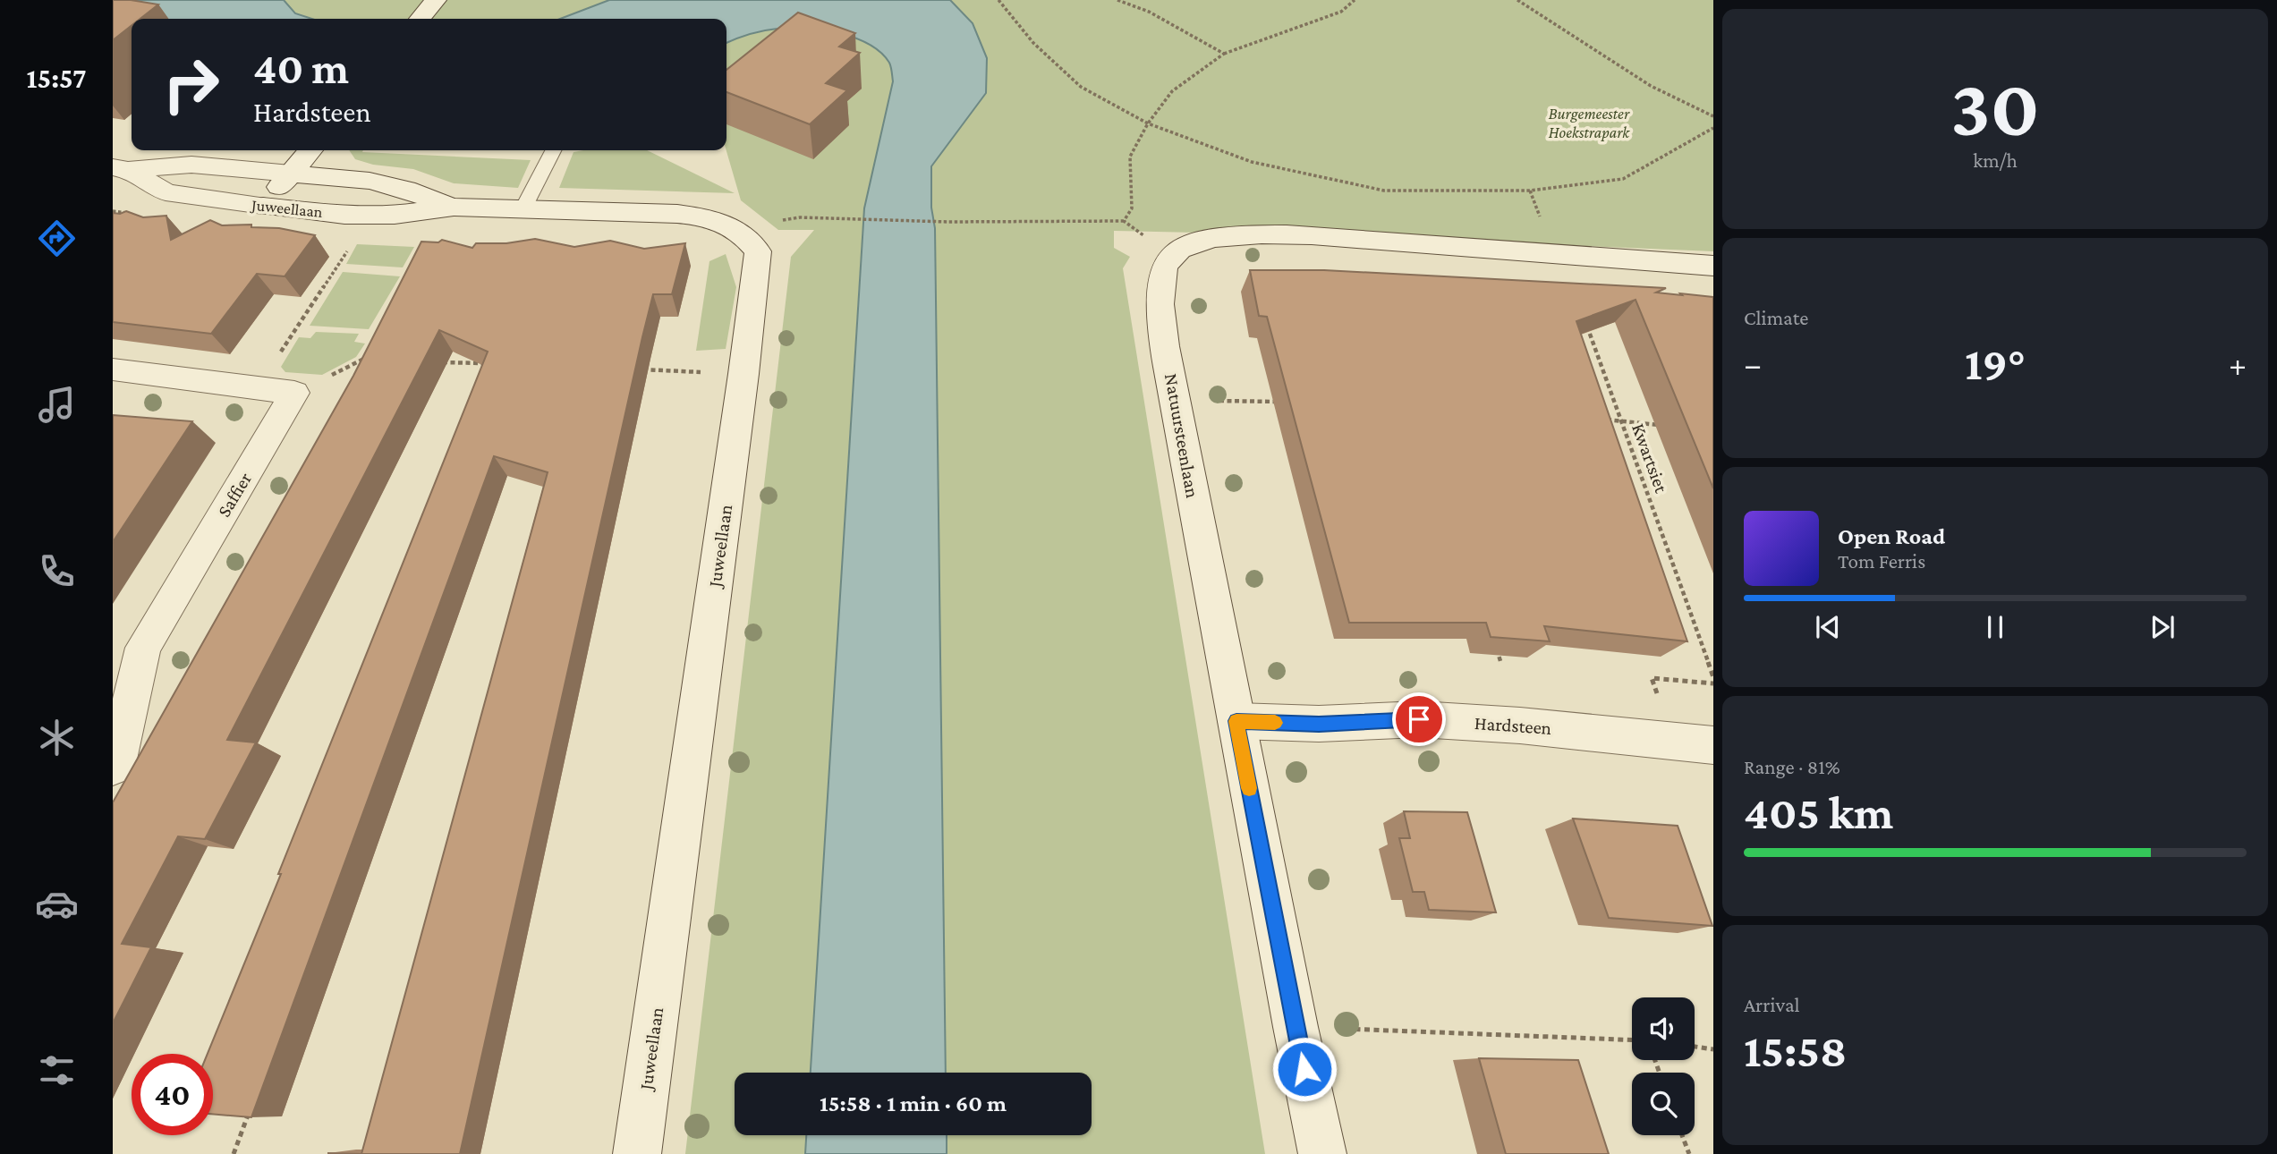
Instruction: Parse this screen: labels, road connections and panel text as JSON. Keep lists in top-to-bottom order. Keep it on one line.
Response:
{"streets":{"street":["Juweellaan","Natuursteenlaan","Saffier","Hardsteen"],"path":["Kwartsiet"]},"crossings":[["Natuursteenlaan","Hardsteen"]],"parks":["Burgemeester Hoekstrapark"],"page":{"tabs":"15:57","tile":[["30","km/h"],"Climate",["Range · 81%","405 km"],["Arrival","15:58"]],"turn":["40 m","Hardsteen"],"heat":["−","19°","+"],"song":["Open Road","Tom Ferris"],"limit":"40","trip":"15:58 · 1 min · 60 m"}}
